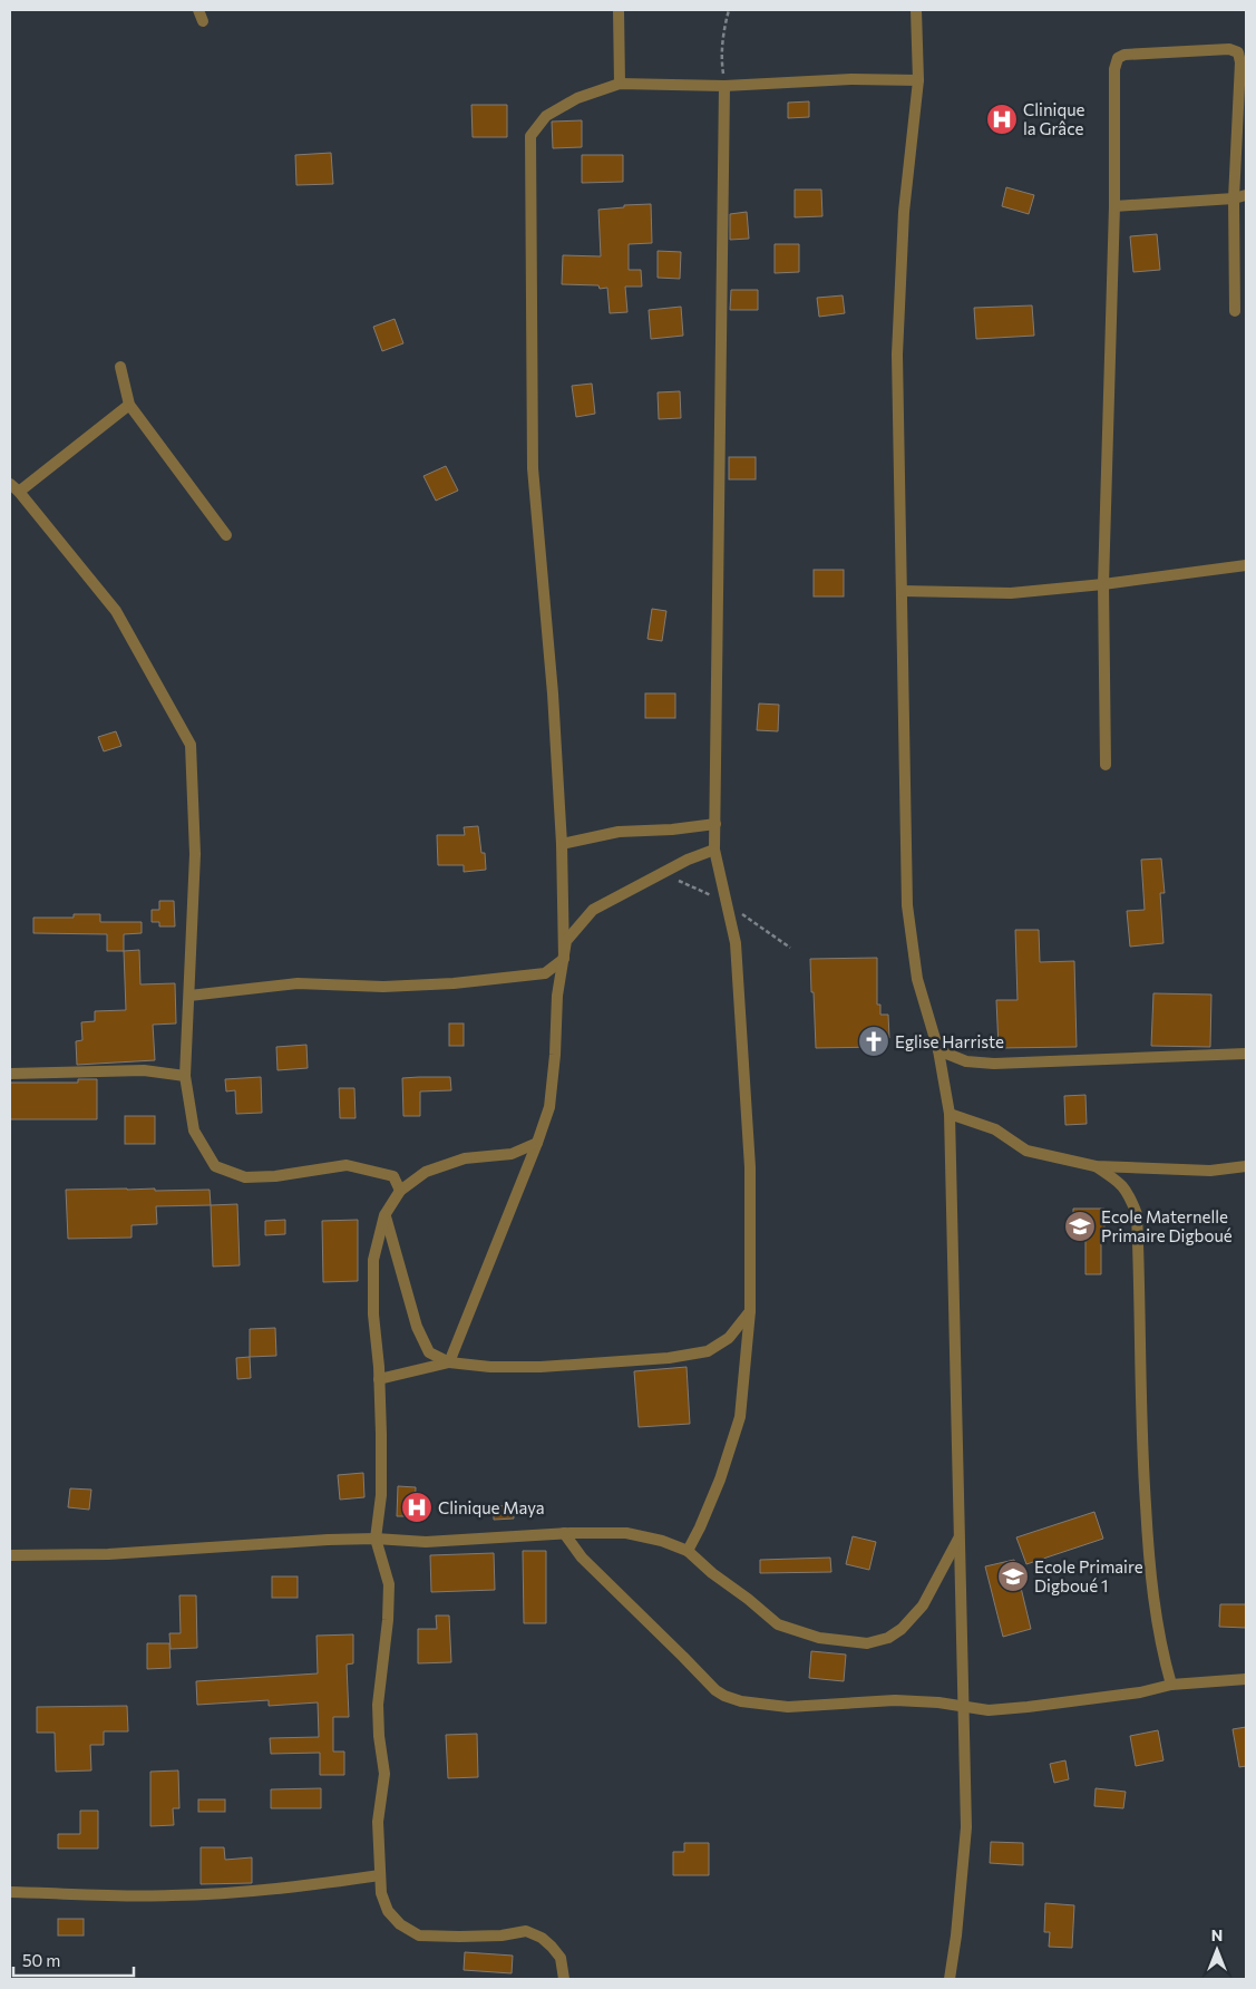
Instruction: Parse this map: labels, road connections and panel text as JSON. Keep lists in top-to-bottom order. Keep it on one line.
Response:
{"places":{"hospital":["Clinique la Grâce","Clinique Maya"],"church":["Eglise Harriste"],"school or university":["Ecole Maternelle Primaire Digboué","Ecole Primaire Digboué 1"]},"scale_bar":"50 m","north":"top"}
